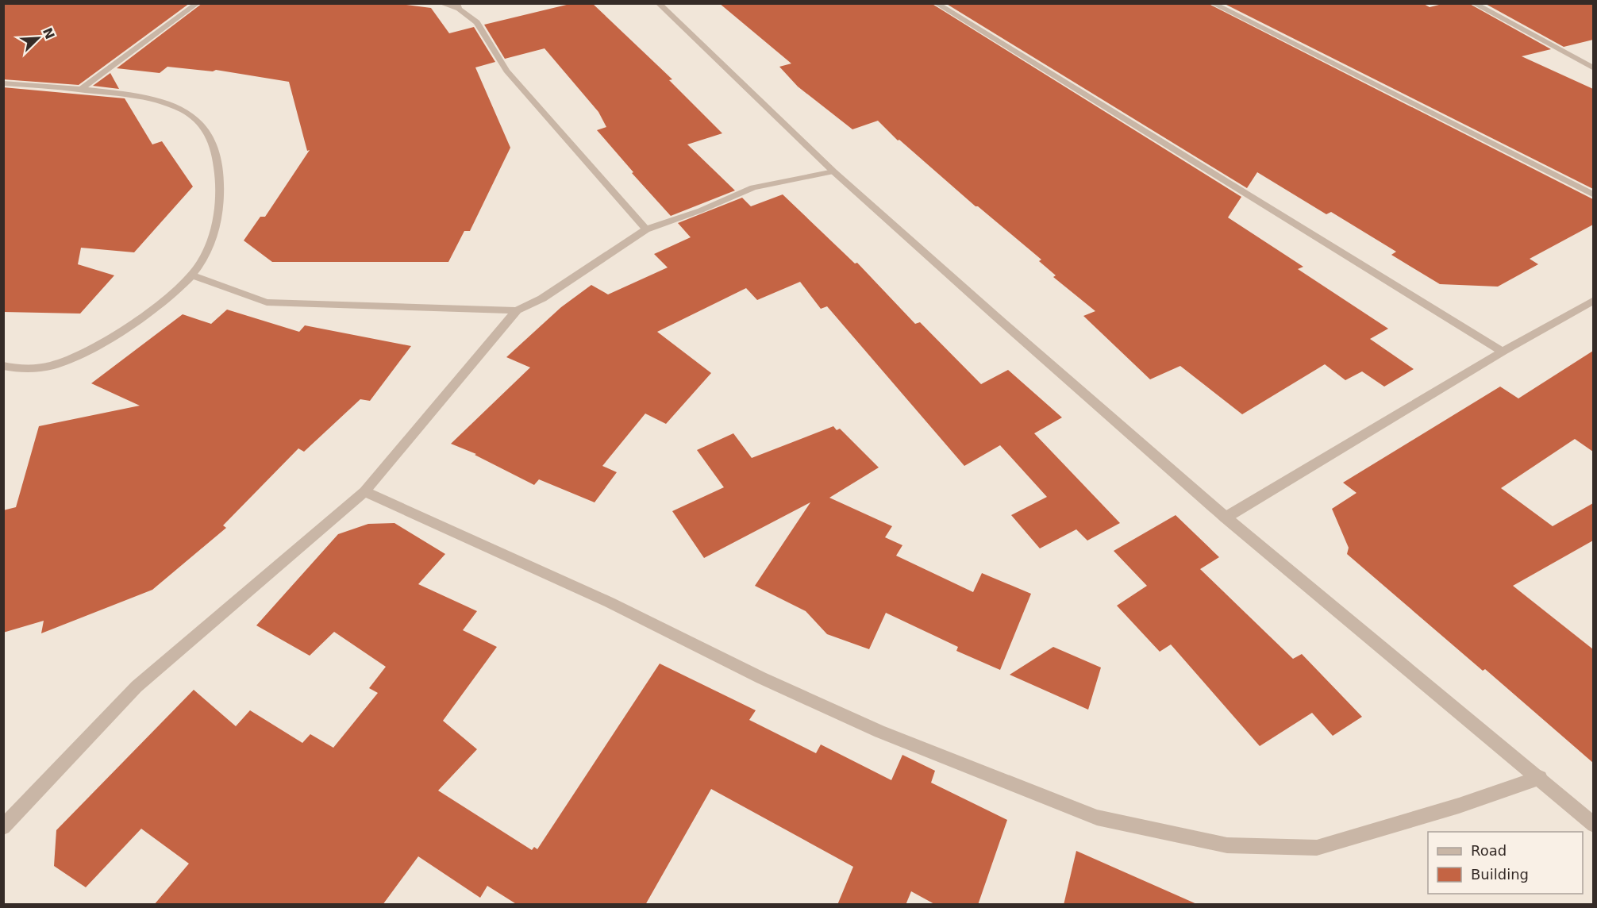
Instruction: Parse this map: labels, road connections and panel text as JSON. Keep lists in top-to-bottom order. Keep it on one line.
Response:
{"legend":["Road","Building"],"north":"top right"}
